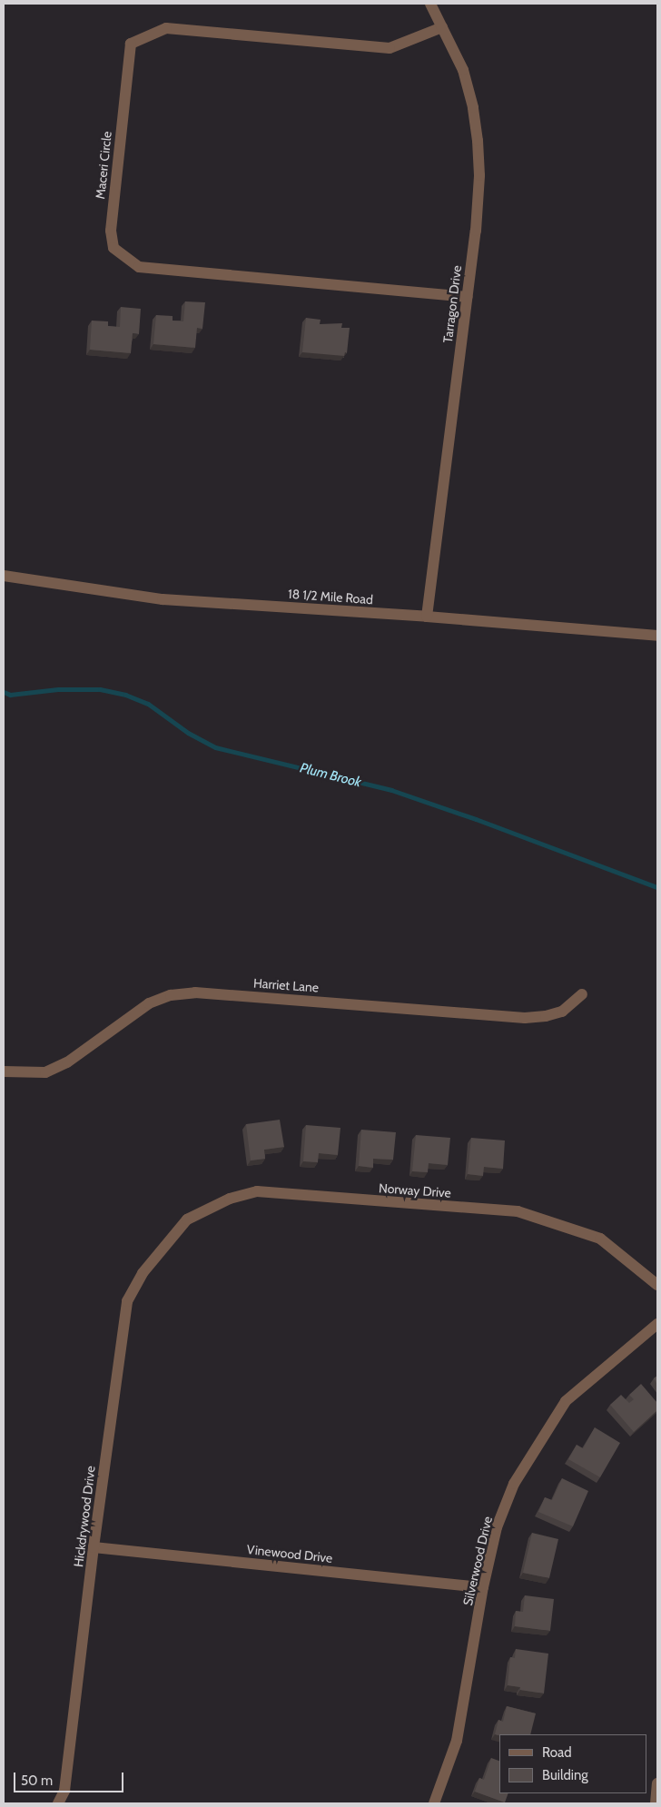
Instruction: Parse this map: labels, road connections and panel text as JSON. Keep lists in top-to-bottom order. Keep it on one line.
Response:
{"streets":{"street":["Maceri Circle","Tarragon Drive","18 1/2 Mile Road","Harriet Lane","Norway Drive","Hickdrywood Drive","Vinewood Drive","Silverwood Drive"]},"crossings":[["Maceri Circle","Tarragon Drive"],["Tarragon Drive","18 1/2 Mile Road"],["Norway Drive","Hickdrywood Drive"],["Hickdrywood Drive","Vinewood Drive"],["Vinewood Drive","Silverwood Drive"]],"water":["Plum Brook"],"legend":["Road","Building"],"scale_bar":"50 m"}
